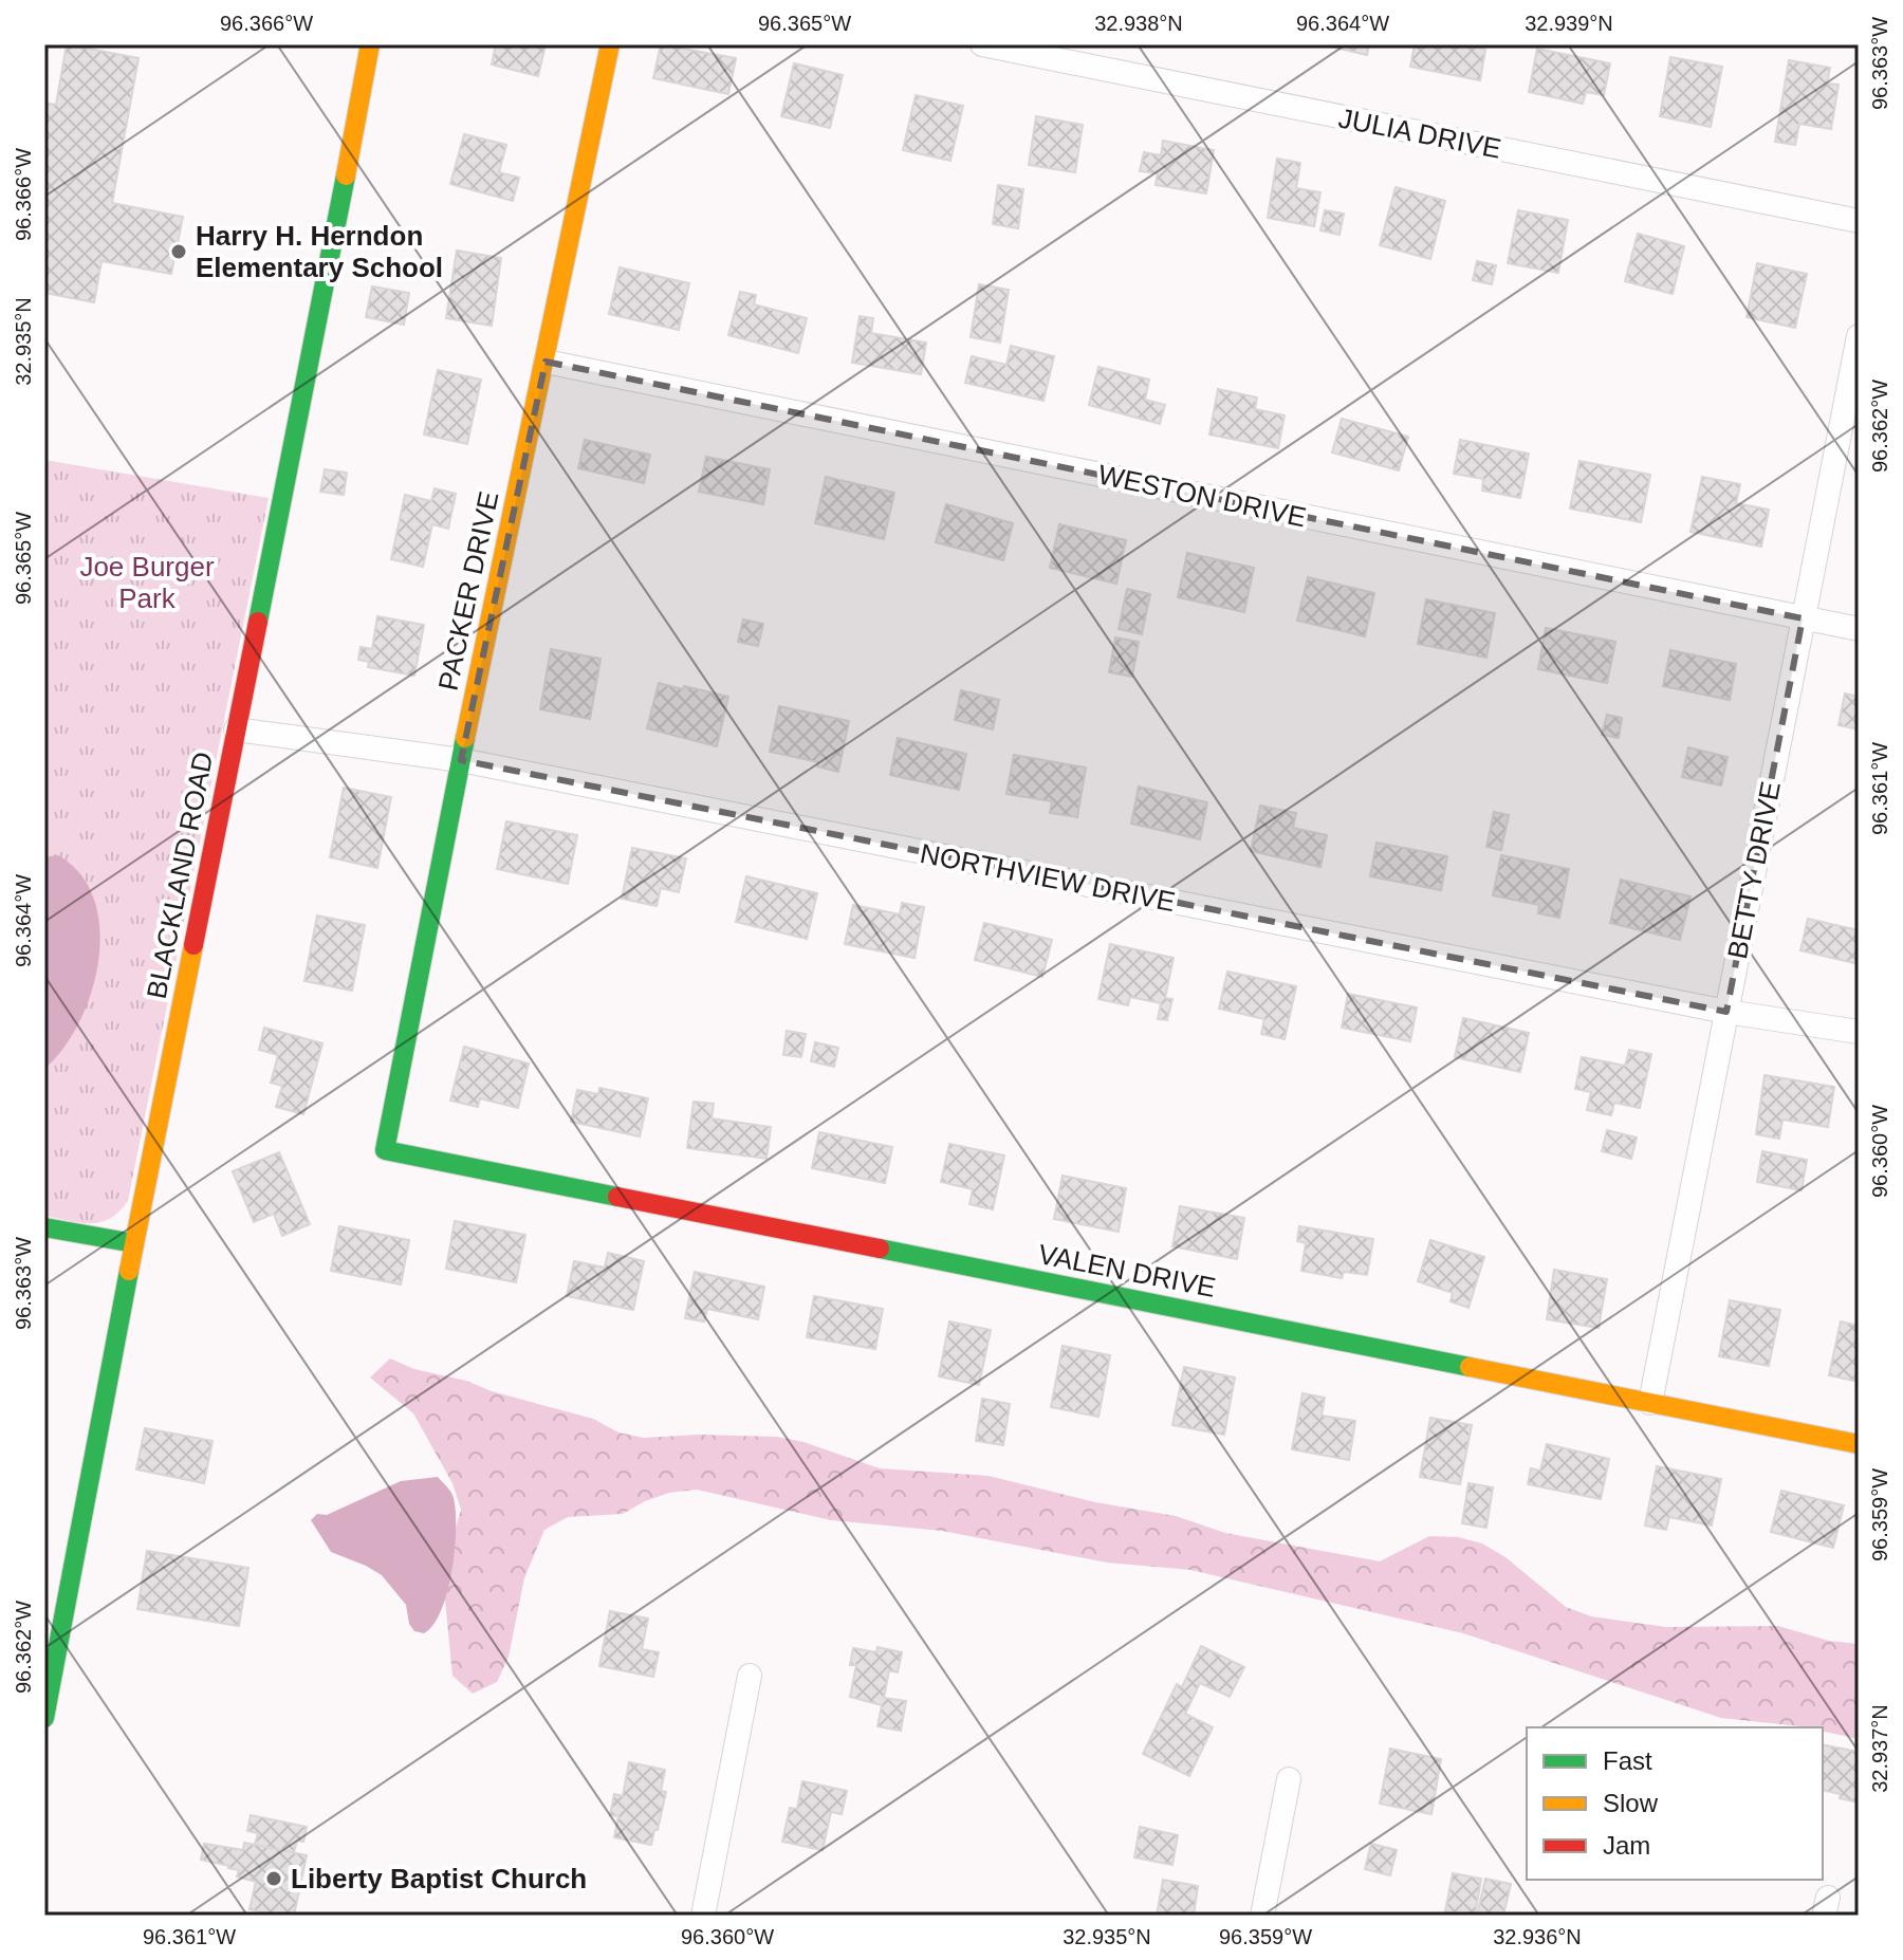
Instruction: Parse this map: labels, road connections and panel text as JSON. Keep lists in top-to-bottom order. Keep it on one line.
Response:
{"streets":{"street":["JULIA DRIVE","WESTON DRIVE","PACKER DRIVE","BETTY DRIVE","BLACKLAND ROAD","NORTHVIEW DRIVE","VALEN DRIVE"]},"crossings":[["WESTON DRIVE","PACKER DRIVE"],["WESTON DRIVE","BETTY DRIVE"],["PACKER DRIVE","NORTHVIEW DRIVE"],["PACKER DRIVE","VALEN DRIVE"],["BETTY DRIVE","NORTHVIEW DRIVE"],["BETTY DRIVE","VALEN DRIVE"],["BLACKLAND ROAD","NORTHVIEW DRIVE"]],"parks":["Joe Burger Park"],"places":["Harry H. Herndon Elementary School","Liberty Baptist Church"],"legend":["Fast","Slow","Jam"],"coordinates":["96.366°W","96.365°W","32.938°N","96.364°W","32.939°N","96.363°W","32.935°N","96.362°W","96.361°W","96.360°W","96.359°W","32.937°N","32.936°N"]}
